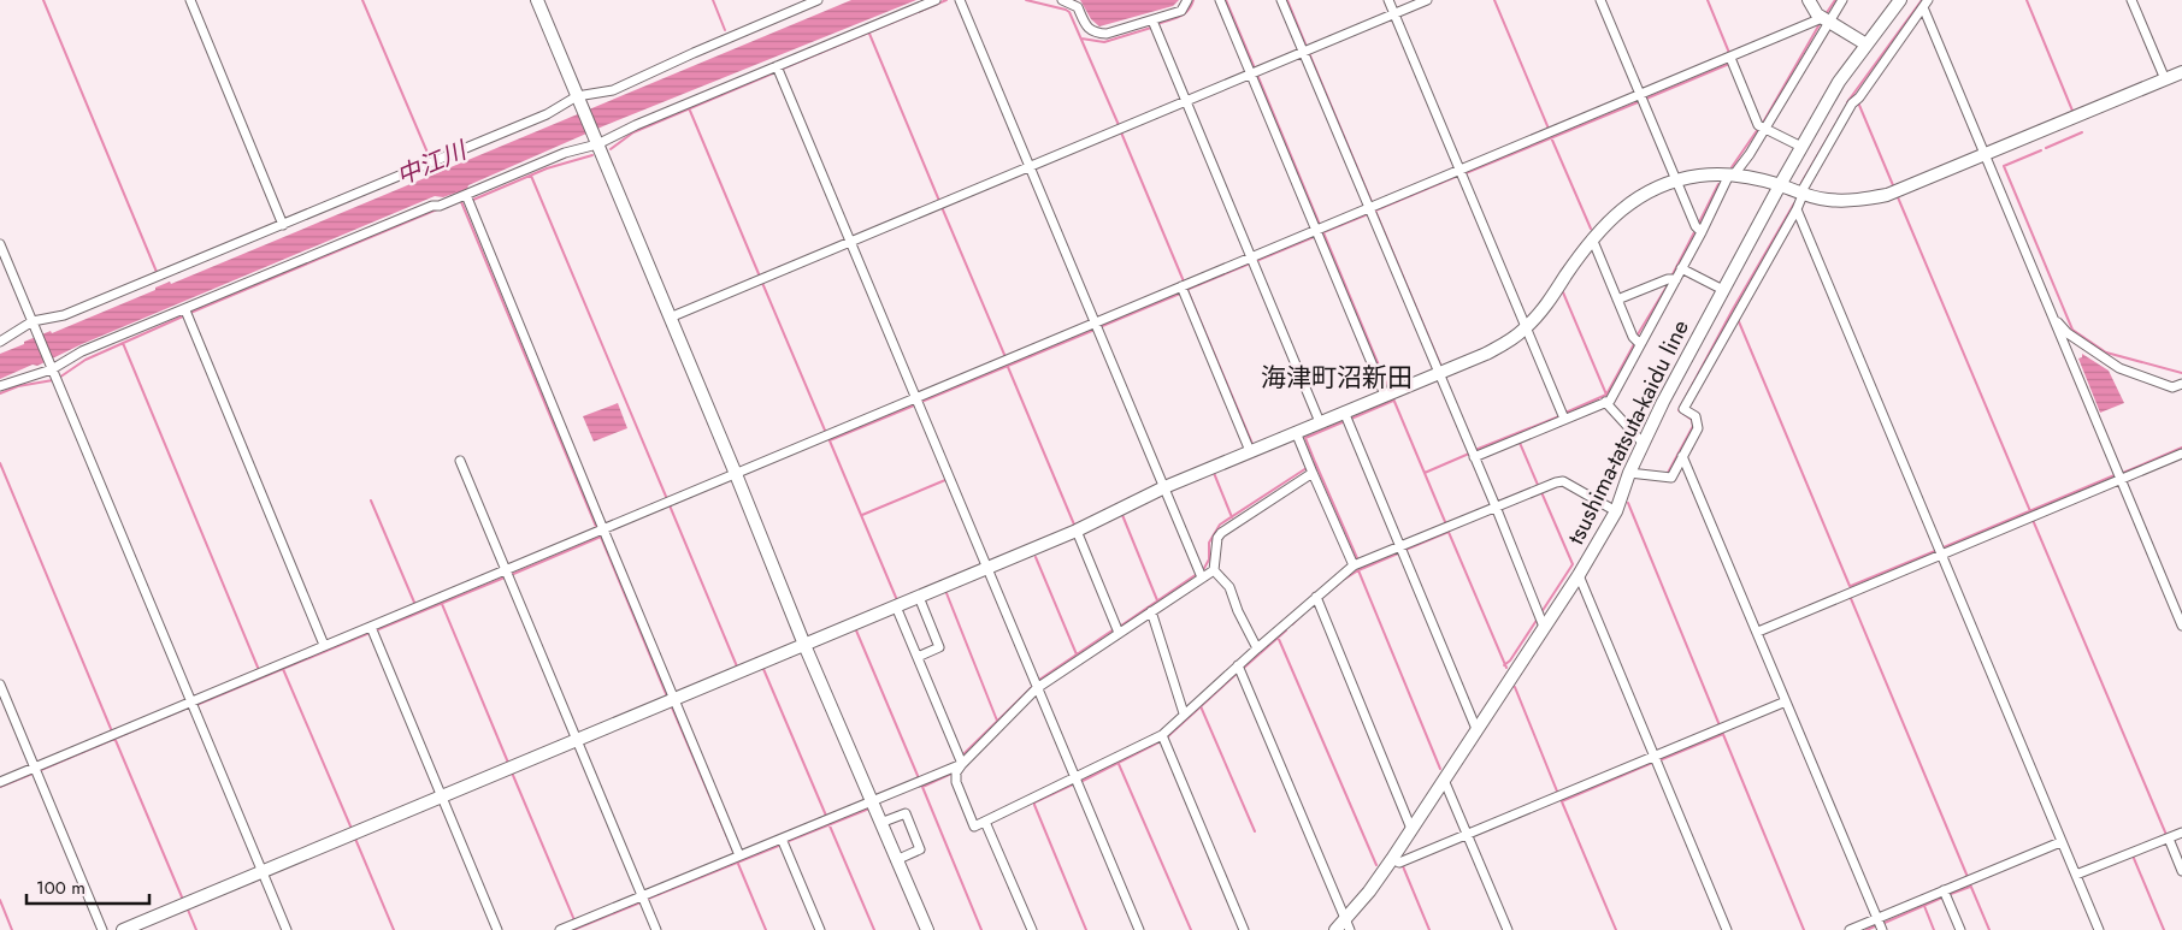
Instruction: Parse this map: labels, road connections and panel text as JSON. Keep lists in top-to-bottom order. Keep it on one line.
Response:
{"streets":{"street":["tsushima-tatsuta-kaidu line"]},"districts":["海津町沼新田"],"water":["中江川"],"scale_bar":"100 m"}
